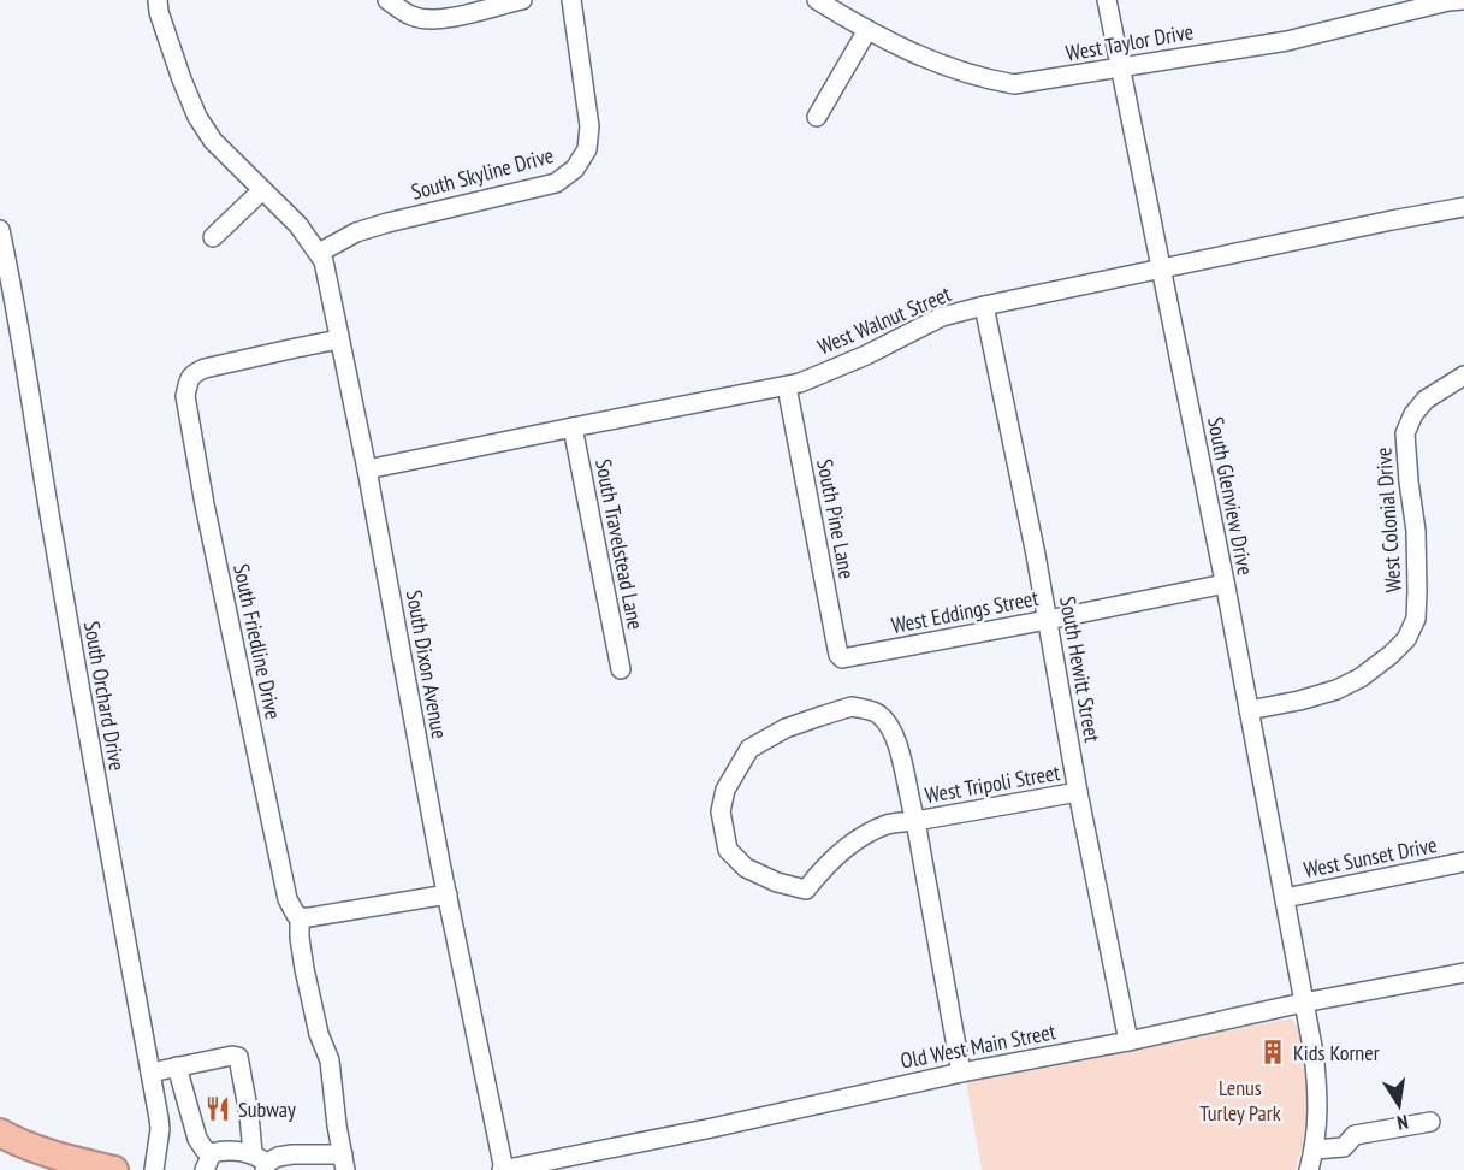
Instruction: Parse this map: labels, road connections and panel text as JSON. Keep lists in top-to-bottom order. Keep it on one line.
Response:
{"streets":{"street":["West Taylor Drive","South Skyline Drive","West Walnut Street","South Glenview Drive","South Pine Lane","West Colonial Drive","South Travelstead Lane","West Eddings Street","South Friedline Drive","South Dixon Avenue","South Hewitt Street","South Orchard Drive","West Tripoli Street","West Sunset Drive","Old West Main Street"]},"crossings":[["West Taylor Drive","South Glenview Drive"],["South Skyline Drive","South Dixon Avenue"],["West Walnut Street","South Glenview Drive"],["West Walnut Street","South Pine Lane"],["West Walnut Street","South Travelstead Lane"],["West Walnut Street","South Dixon Avenue"],["West Walnut Street","South Hewitt Street"],["South Glenview Drive","West Colonial Drive"],["South Glenview Drive","West Eddings Street"],["South Glenview Drive","West Sunset Drive"],["South Glenview Drive","Old West Main Street"],["South Pine Lane","West Eddings Street"],["West Eddings Street","South Hewitt Street"],["South Friedline Drive","South Dixon Avenue"],["South Dixon Avenue","Old West Main Street"],["South Hewitt Street","West Tripoli Street"],["South Hewitt Street","Old West Main Street"]],"parks":["Lenus Turley Park"],"places":{"building":["Kids Korner"],"restaurant":["Subway"]},"north":"bottom"}
